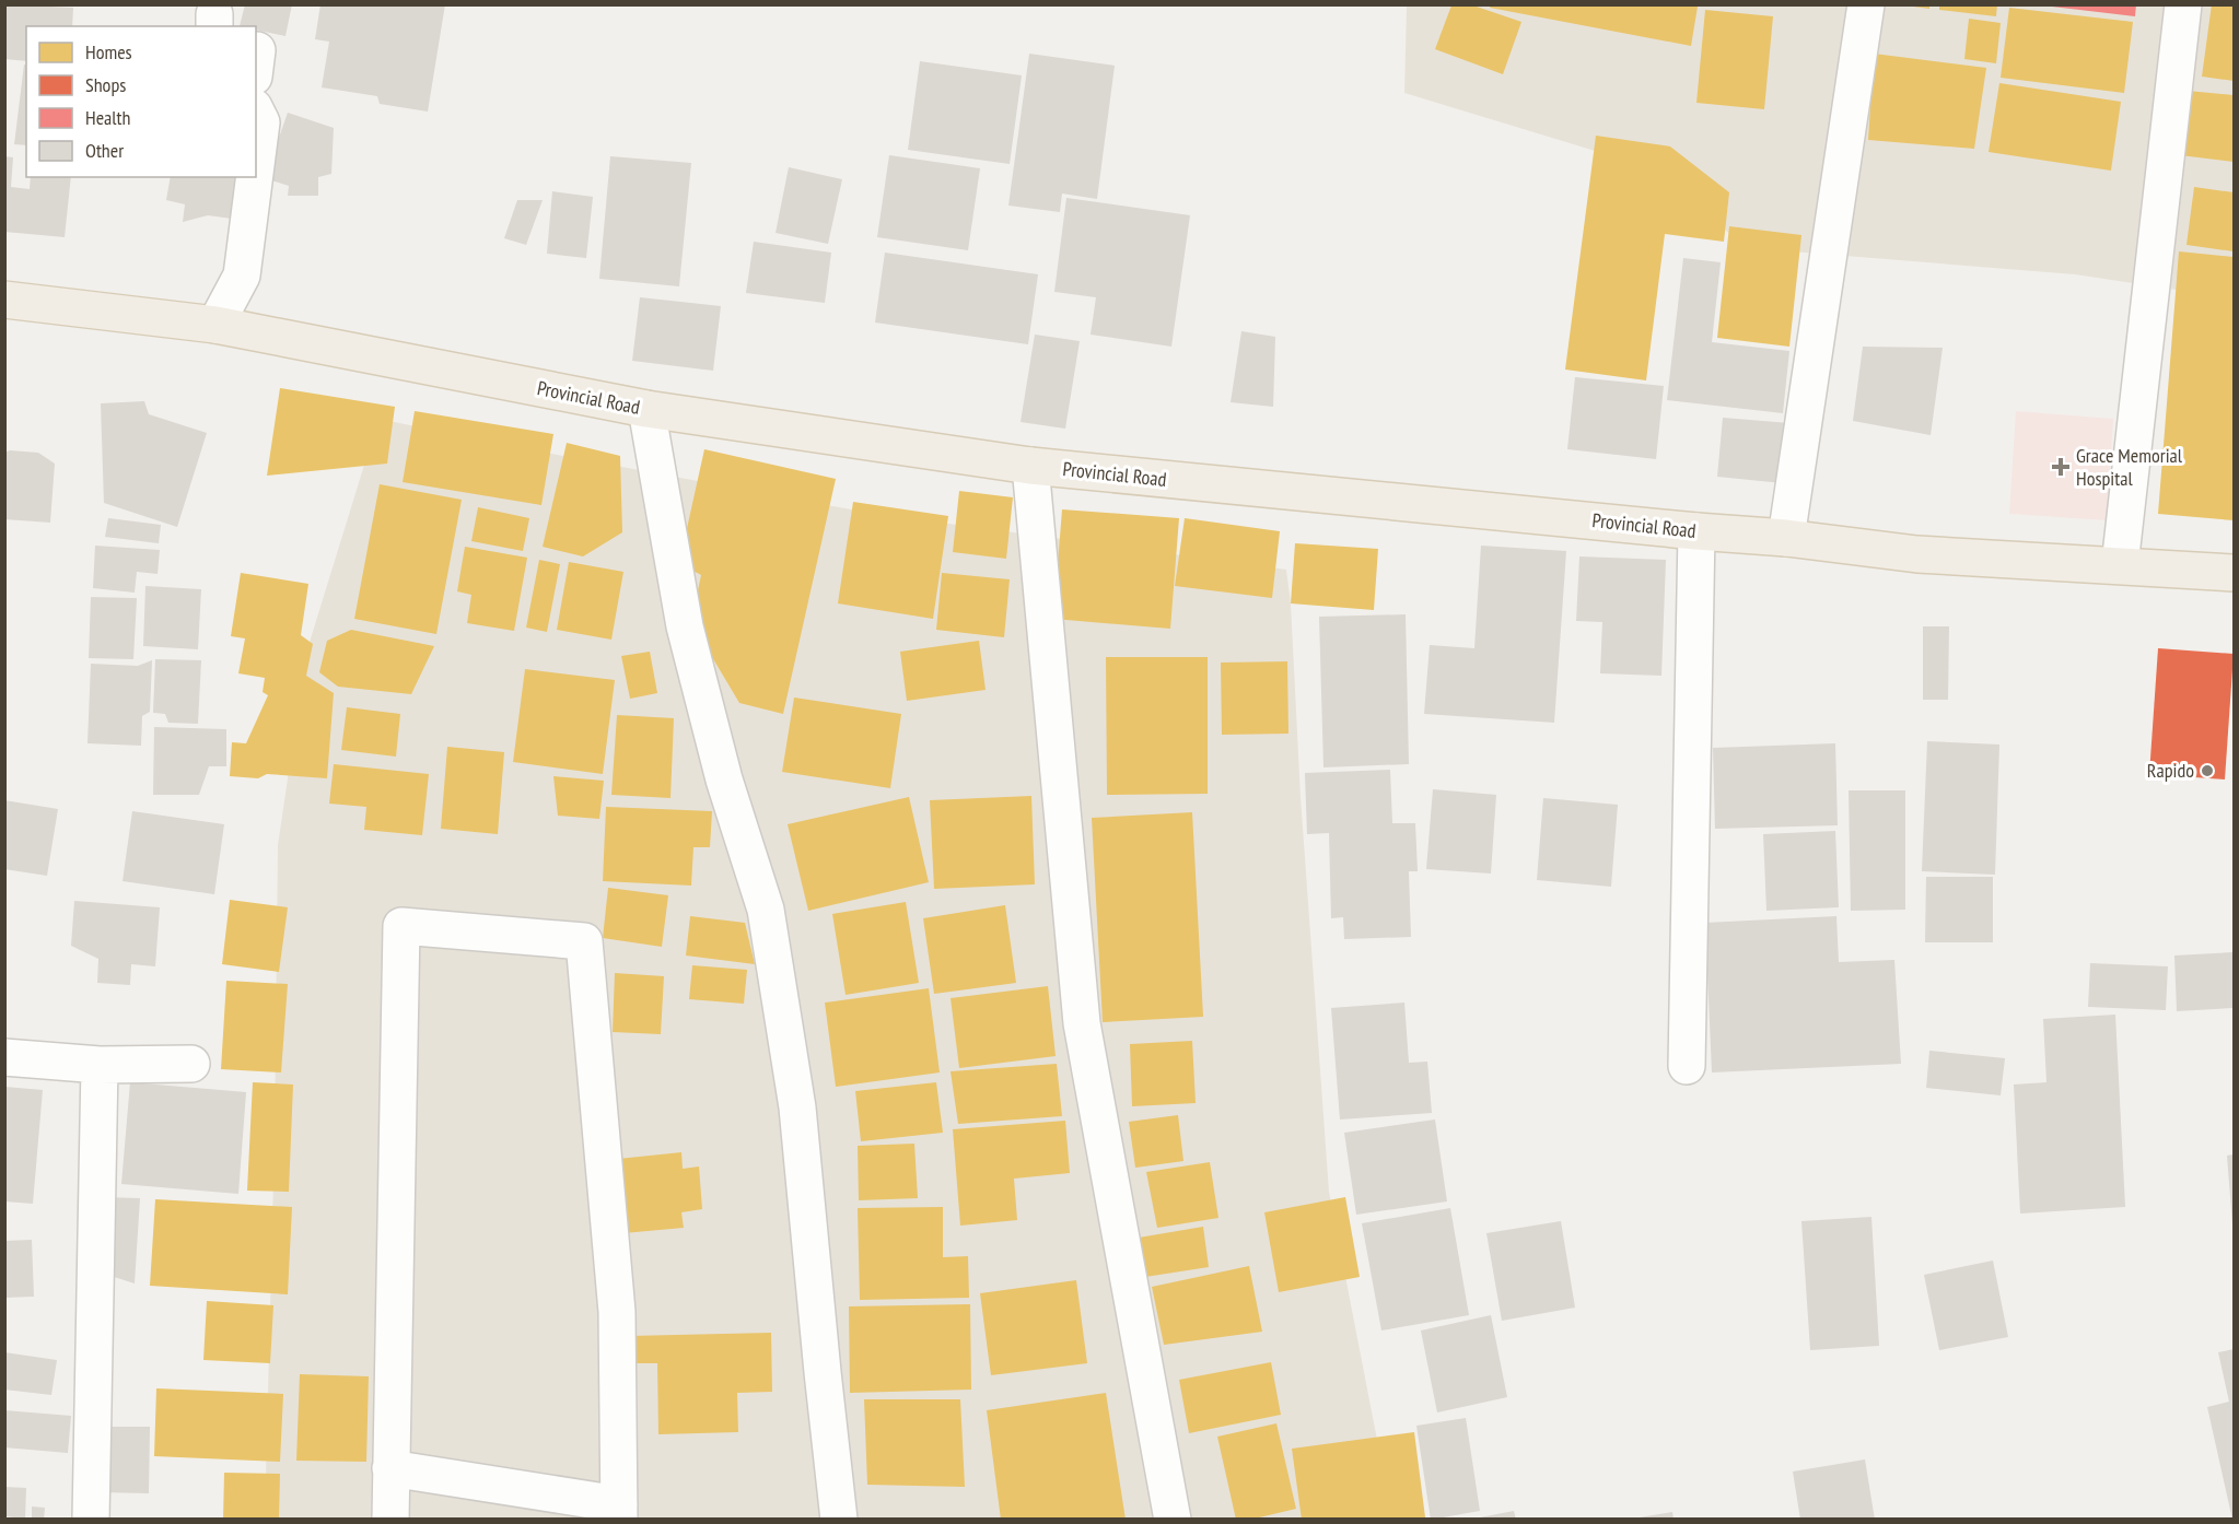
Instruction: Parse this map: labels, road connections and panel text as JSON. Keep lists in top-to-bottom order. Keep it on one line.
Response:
{"streets":{"main road":["Provincial Road"]},"places":{"health":["Grace Memorial Hospital"],"other":["Rapido"]},"legend":["Homes","Shops","Health","Other"]}
